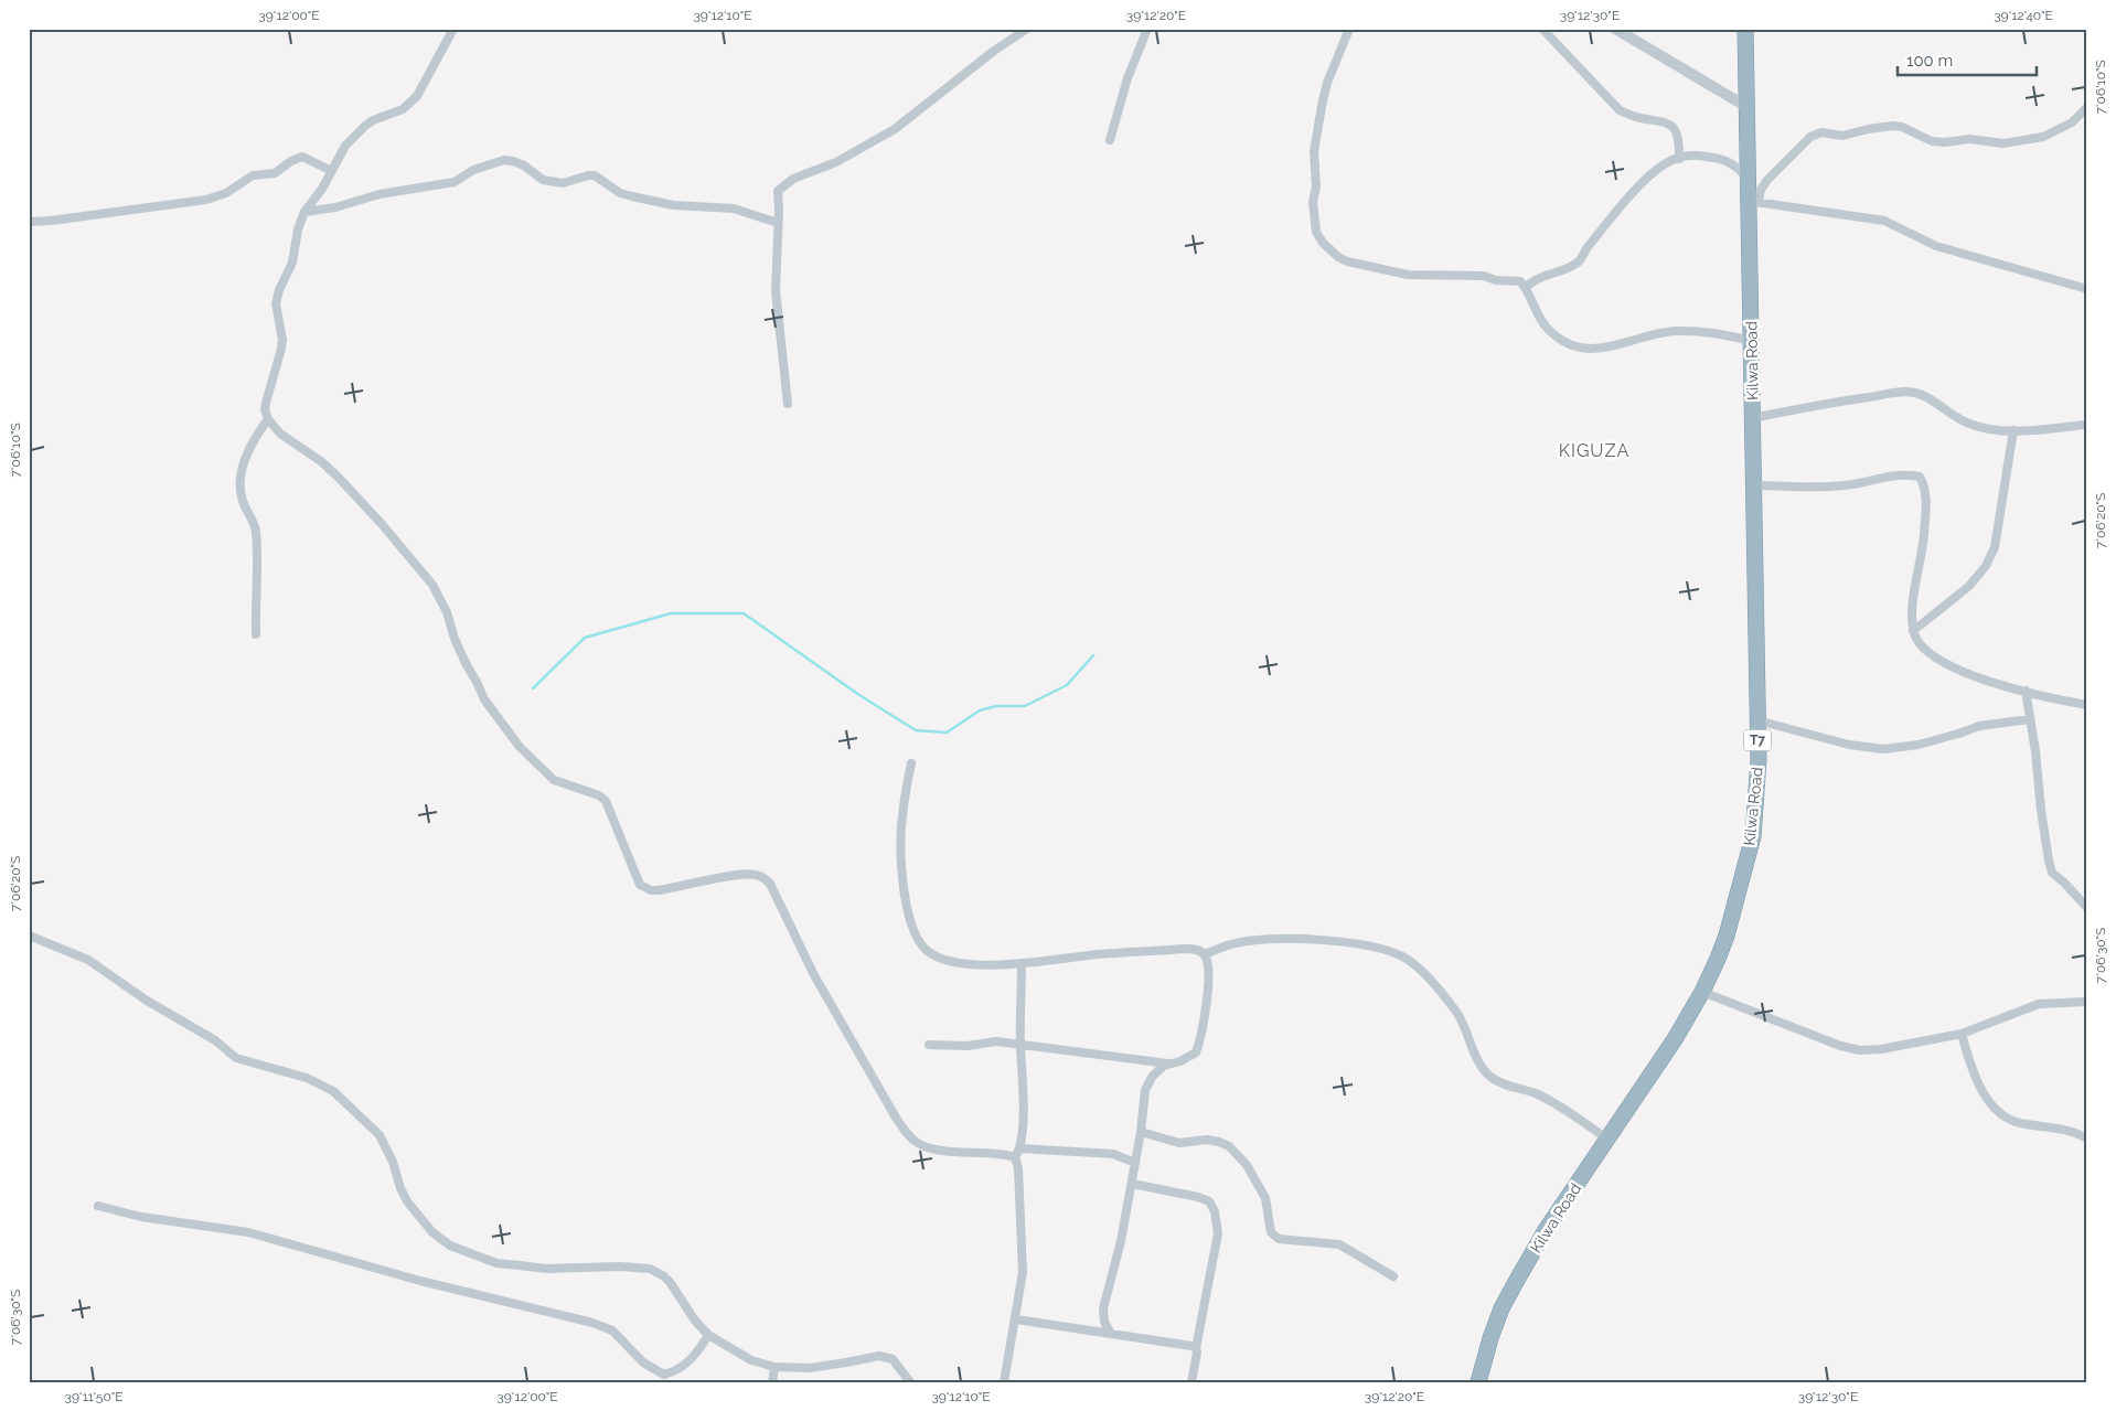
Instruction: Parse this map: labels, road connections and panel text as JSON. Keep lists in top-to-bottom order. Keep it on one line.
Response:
{"streets":{"highway":["Kilwa Road","T7"]},"districts":["KIGUZA"],"scale_bar":"100 m","coordinates":["39°12'00\"E","39°12'10\"E","39°12'20\"E","39°12'30\"E","39°12'40\"E","7°06'10\"S","7°06'20\"S","7°06'30\"S","39°11'50\"E"]}
